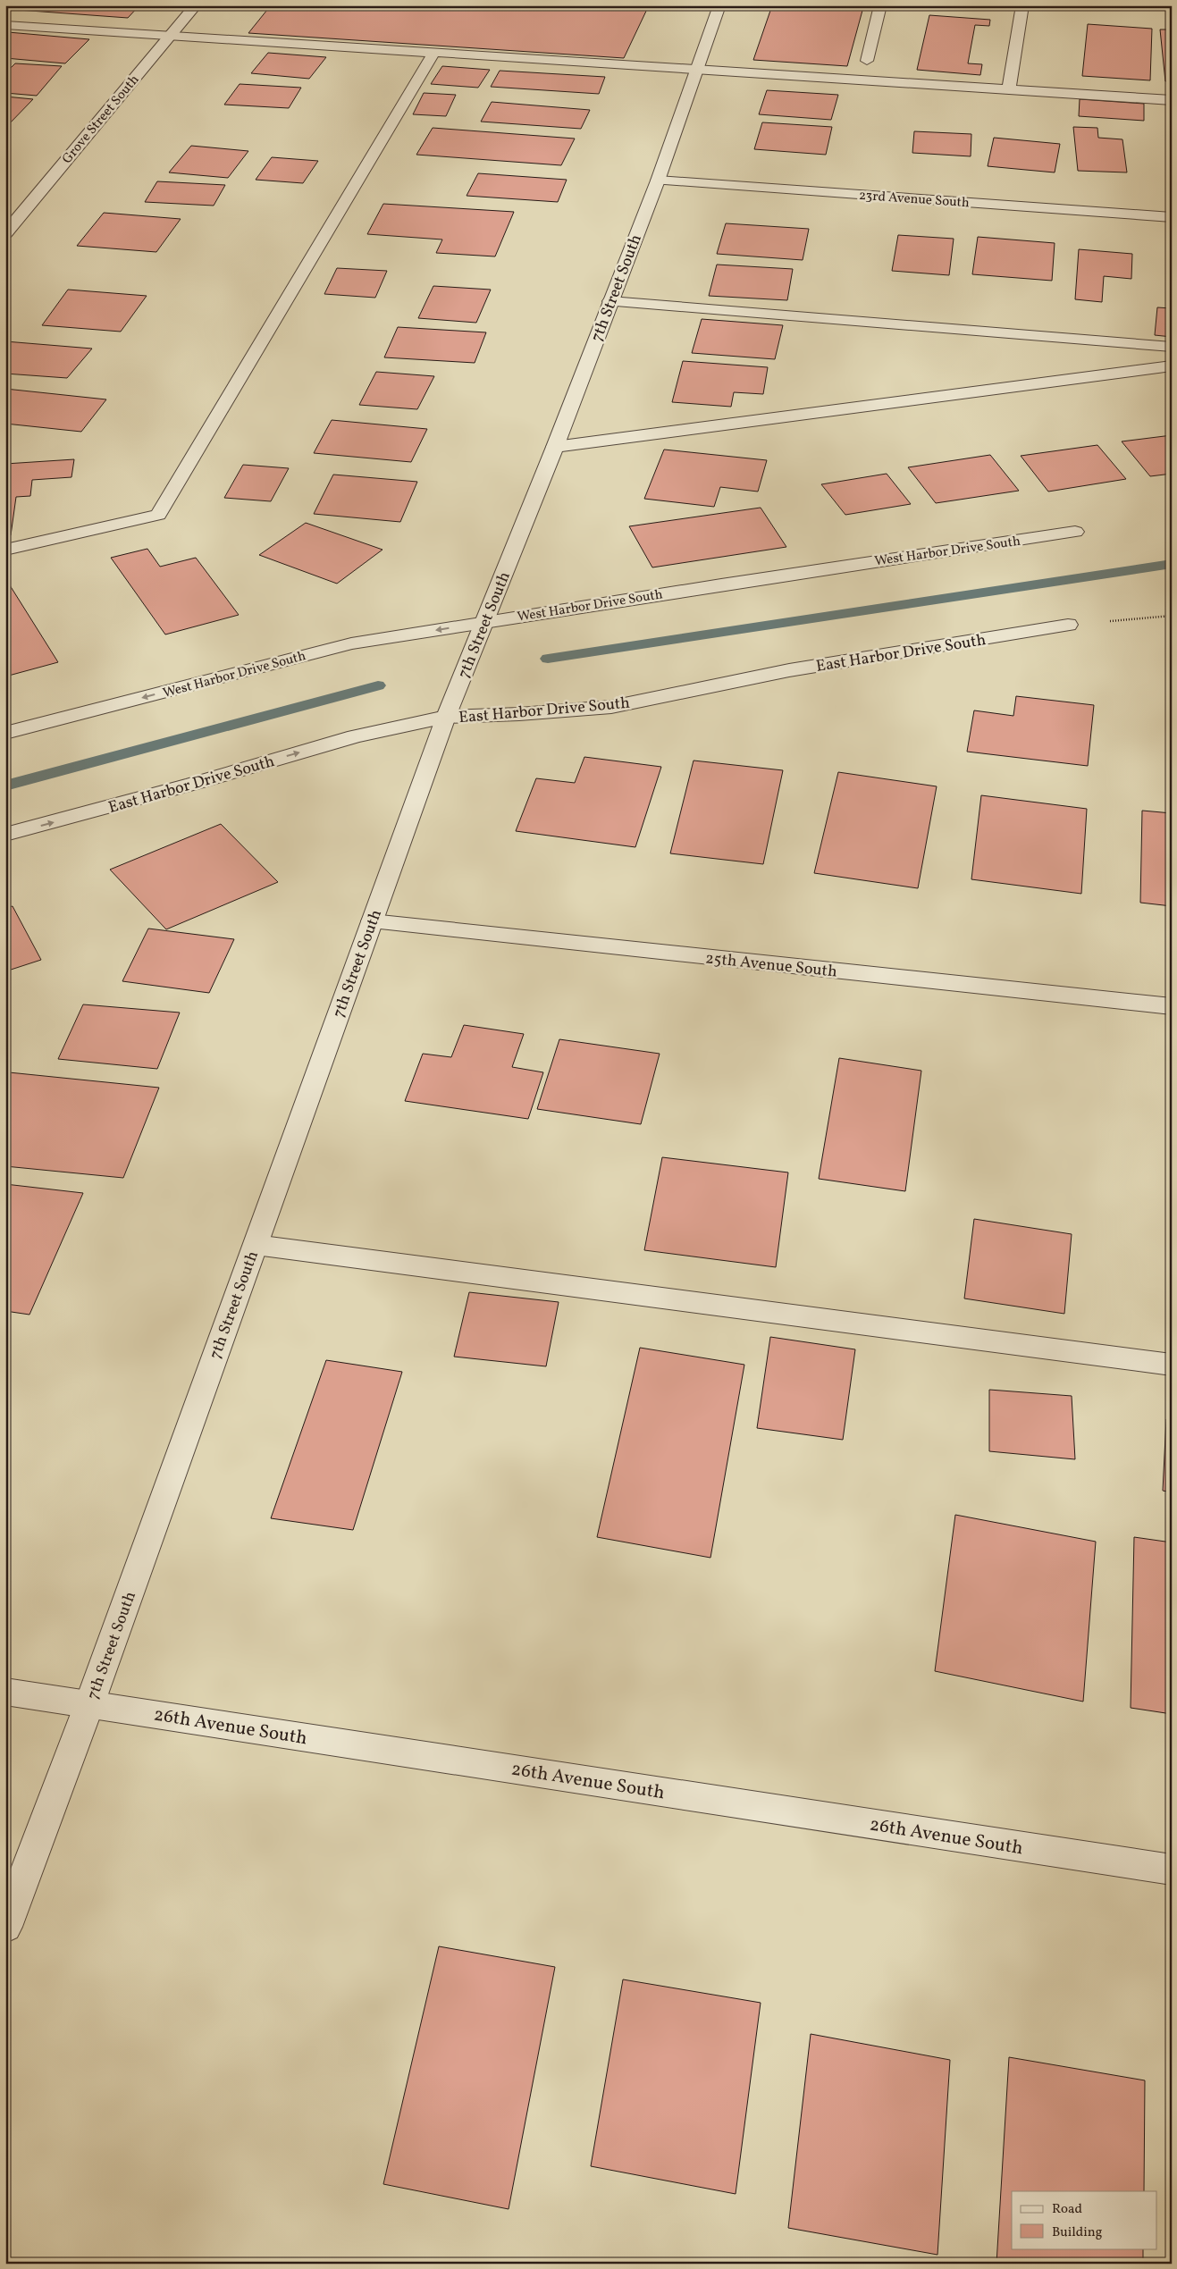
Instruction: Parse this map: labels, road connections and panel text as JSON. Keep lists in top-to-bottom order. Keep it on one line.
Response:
{"streets":{"street":["Grove Street South","23rd Avenue South","7th Street South","West Harbor Drive South","East Harbor Drive South","25th Avenue South","26th Avenue South"]},"crossings":[["23rd Avenue South","7th Street South"],["7th Street South","West Harbor Drive South"],["7th Street South","East Harbor Drive South"],["7th Street South","25th Avenue South"],["7th Street South","26th Avenue South"]],"one_way":["West Harbor Drive South","East Harbor Drive South"],"legend":["Road","Building"]}
